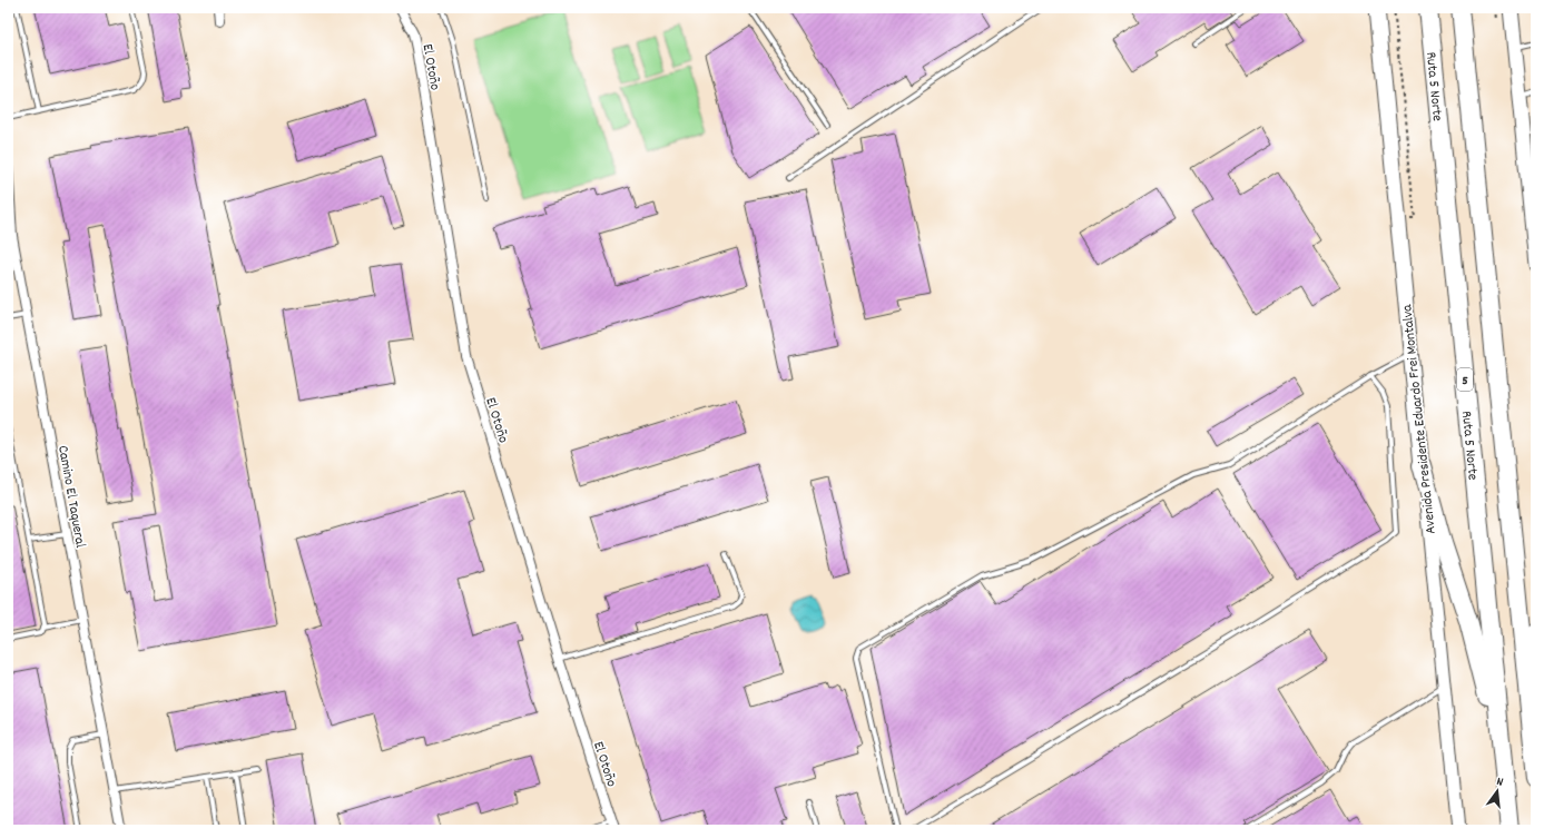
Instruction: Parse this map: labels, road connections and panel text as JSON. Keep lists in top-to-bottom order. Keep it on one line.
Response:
{"streets":{"highway":["Ruta 5 Norte","5"],"main road":["Avenida Presidente Eduardo Frei Montalva"],"street":["El Otoño","Camino El Taqueral"]},"north":"top"}
